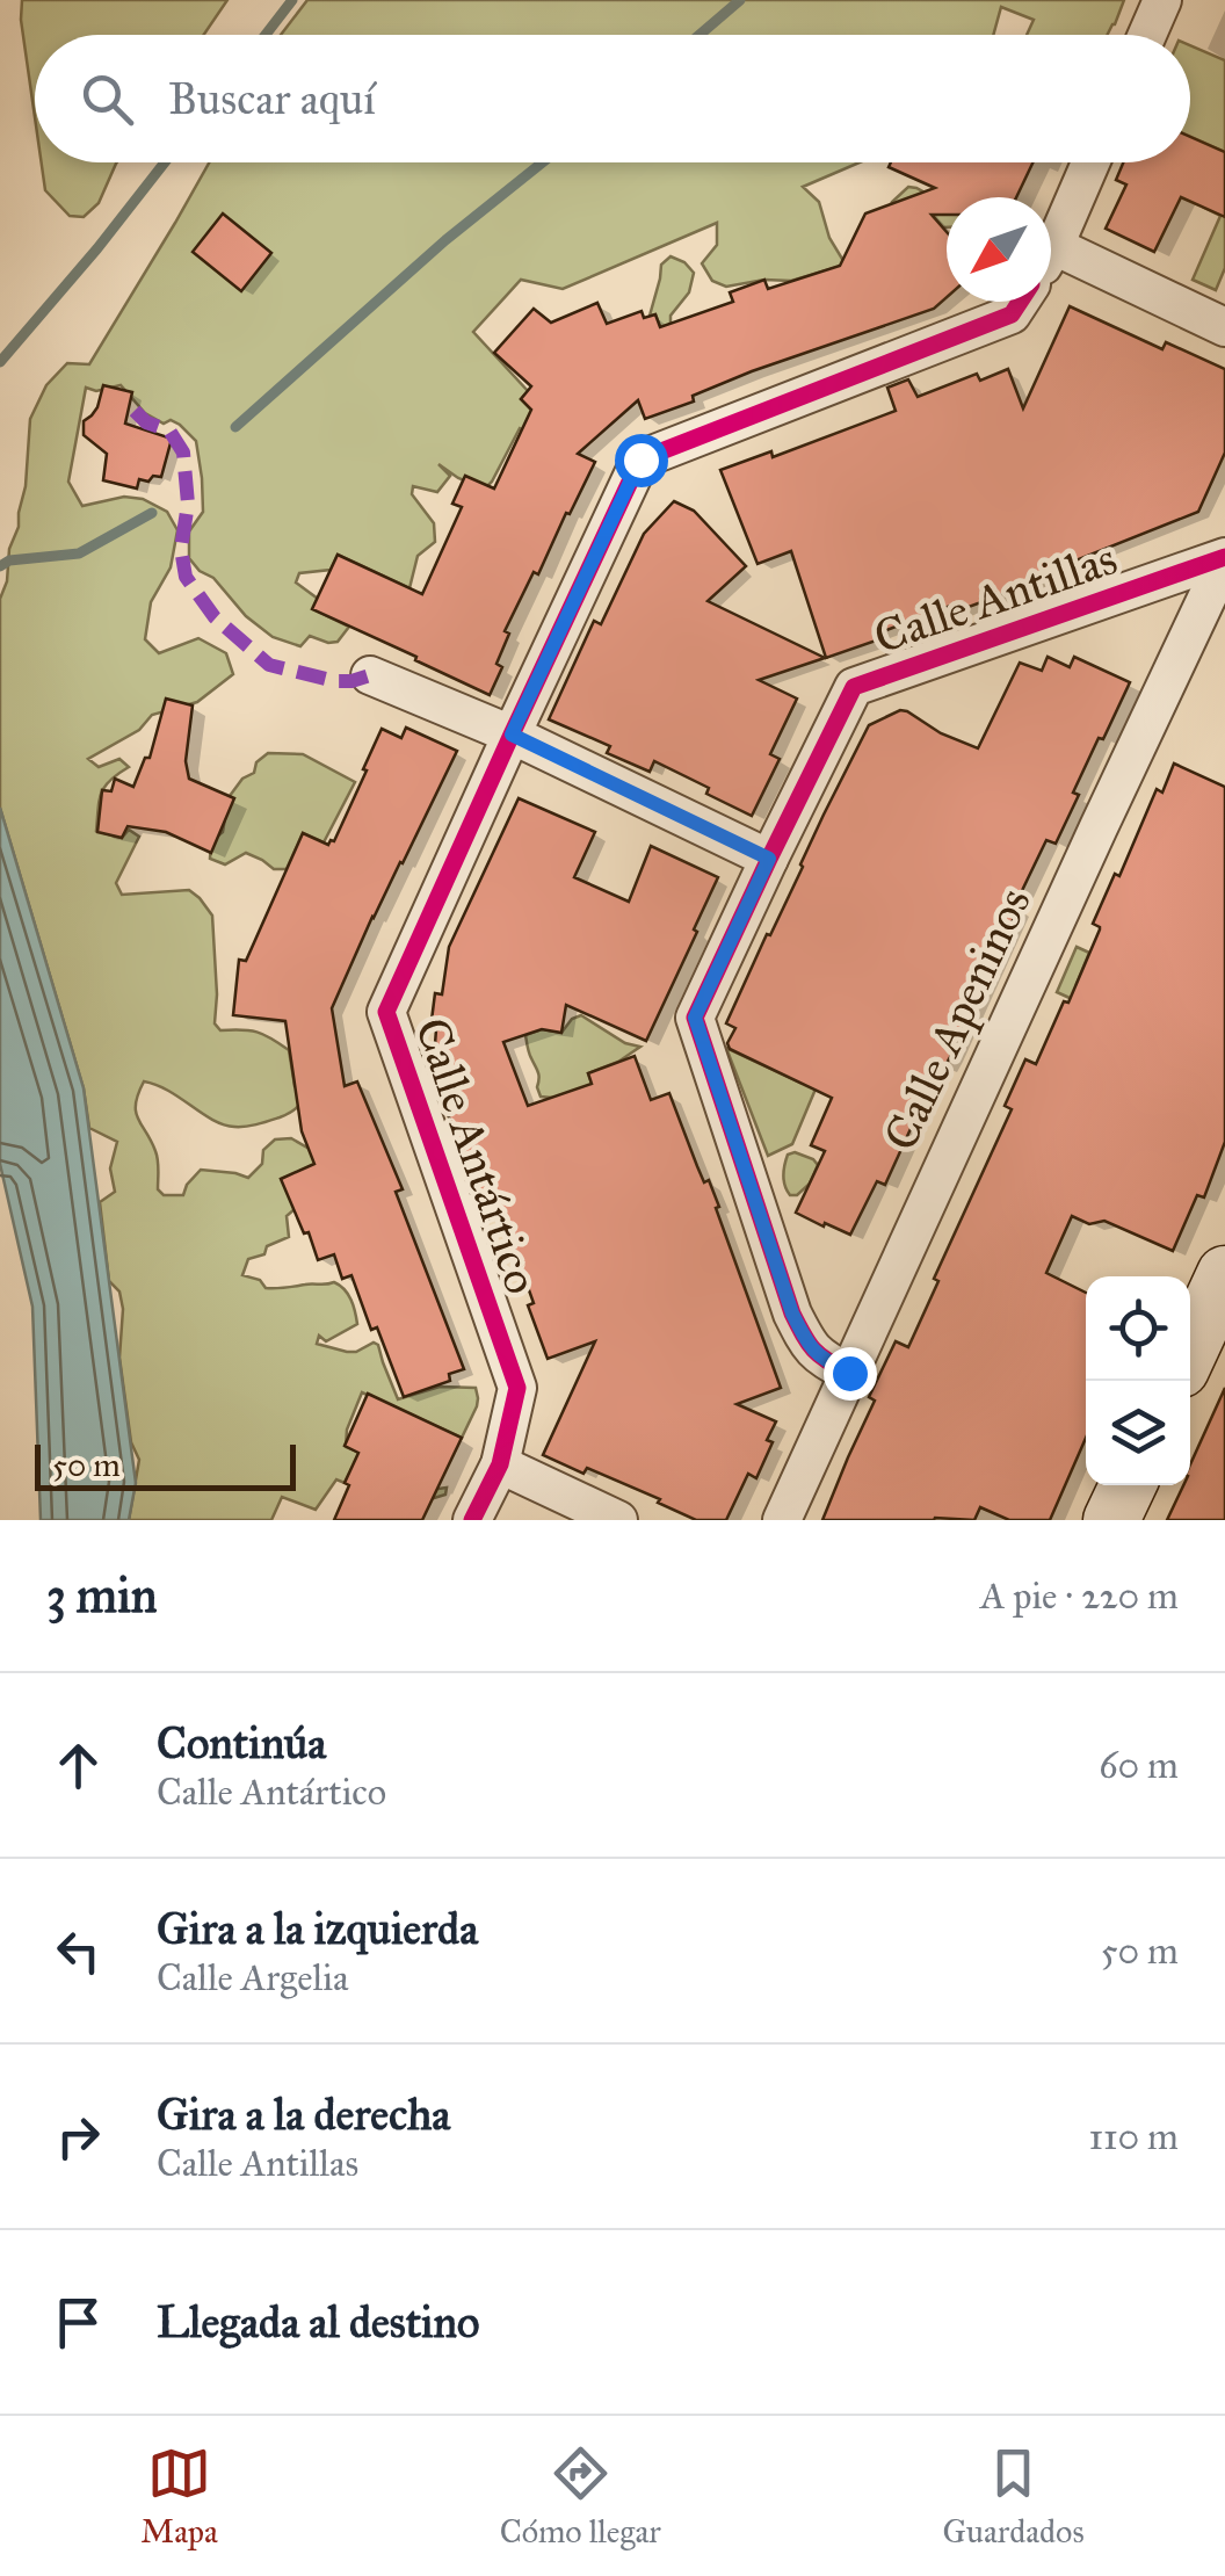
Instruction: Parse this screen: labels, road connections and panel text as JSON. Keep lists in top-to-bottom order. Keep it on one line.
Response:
{"streets":{"street":["Calle Antillas","Calle Apeninos","Calle Antártico"]},"crossings":[["Calle Antillas","Calle Apeninos"]],"scale_bar":"50 m","north":"bottom left","page":{"search":"Buscar aquí","scale":"50 m","heading":["3 min","A pie · 220 m"],"list":[["Continúa","Calle Antártico","60 m"],["Gira a la izquierda","Calle Argelia","50 m"],["Gira a la derecha","Calle Antillas","110 m"],"Llegada al destino"],"nav":["Mapa","Cómo llegar","Guardados"]}}
